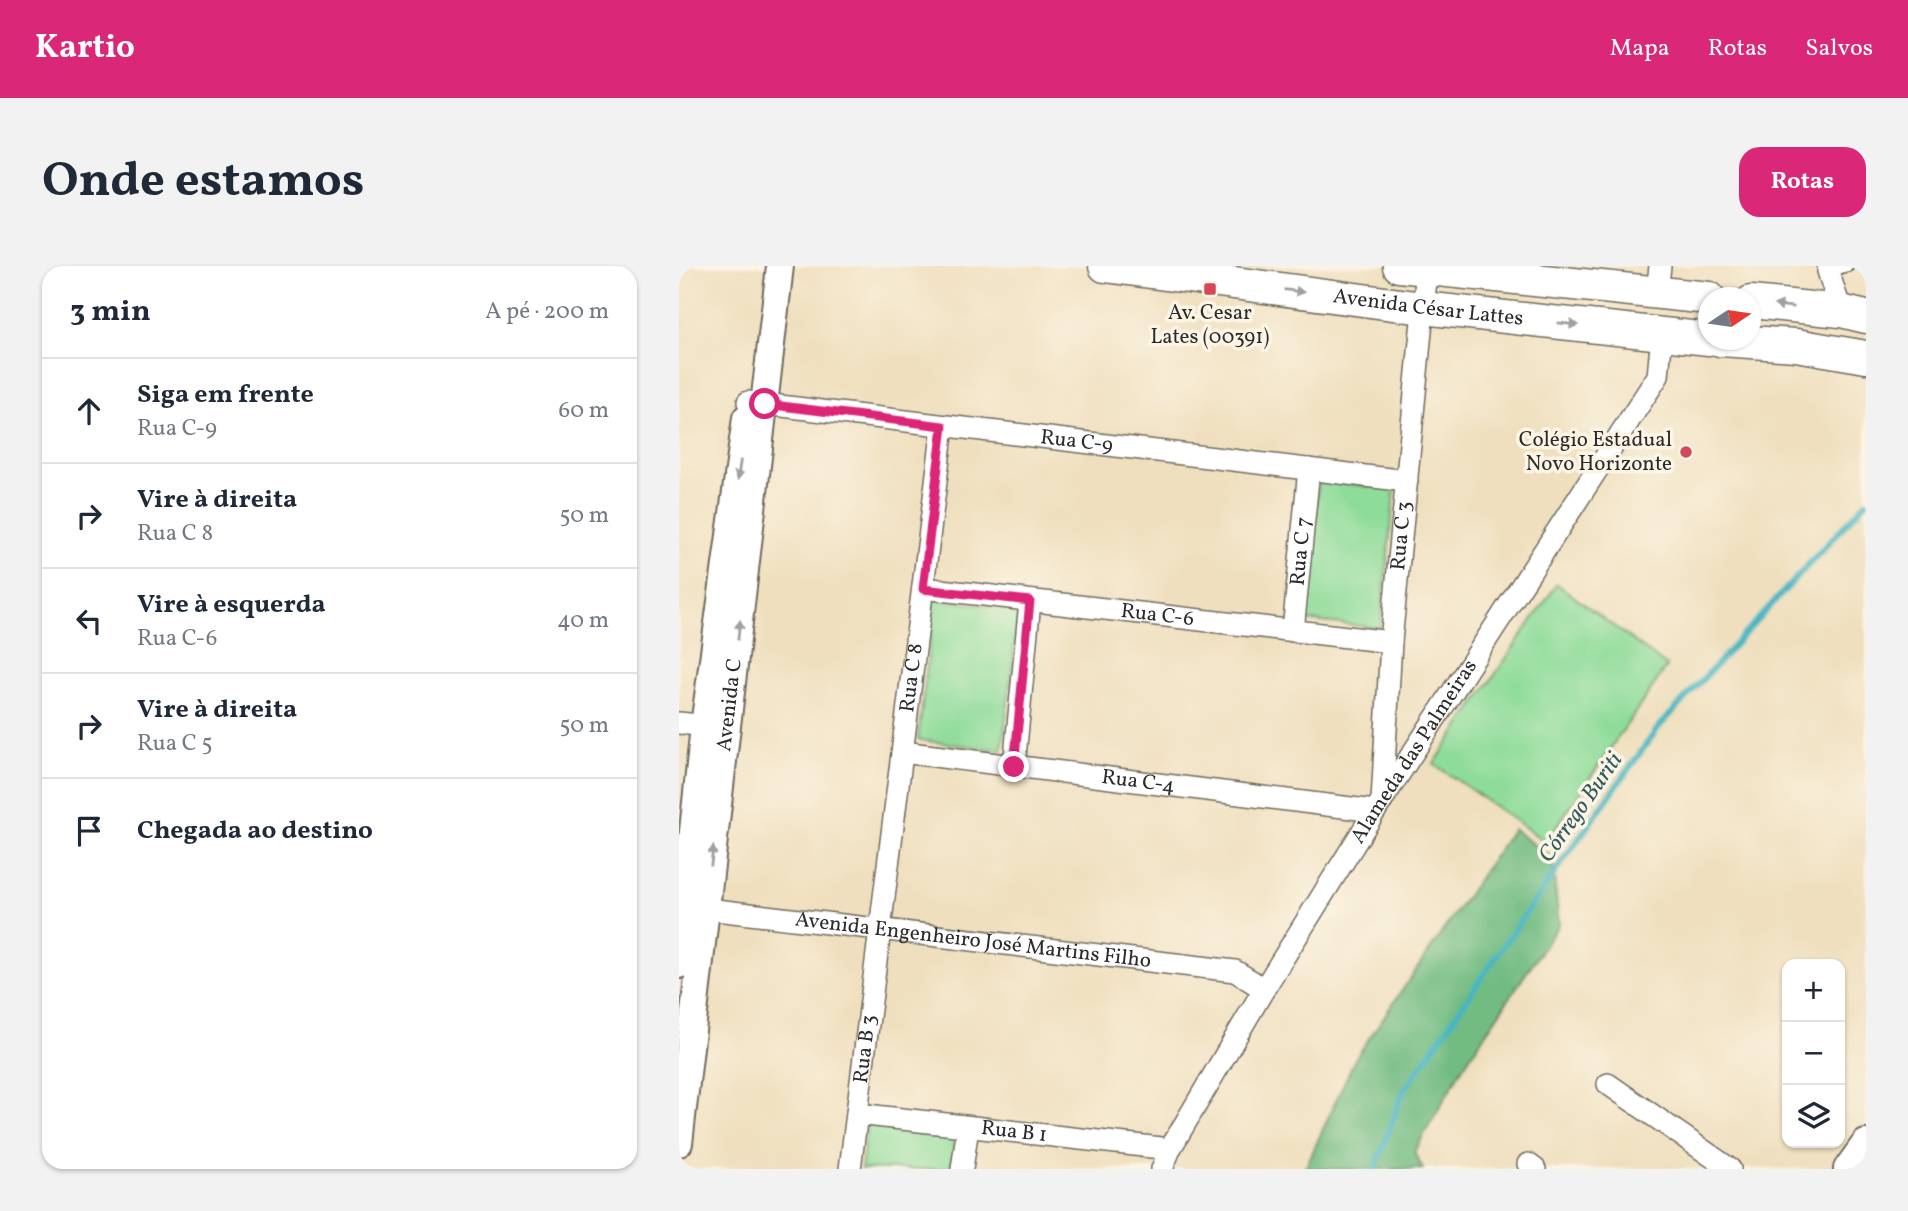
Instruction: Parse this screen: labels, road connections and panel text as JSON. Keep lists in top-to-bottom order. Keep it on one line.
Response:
{"streets":{"main road":["Avenida César Lattes"],"street":["Rua C-9","Rua C 3","Rua C 7","Rua C-6","Rua C 8","Avenida C","Alameda das Palmeiras","Rua C-4","Avenida Engenheiro José Martins Filho","Rua B 3","Rua B 1"]},"crossings":[["Avenida César Lattes","Rua C 3"],["Avenida César Lattes","Alameda das Palmeiras"],["Rua C-9","Rua C 3"],["Rua C-9","Rua C 7"],["Rua C-9","Rua C 8"],["Rua C-9","Avenida C"],["Rua C 3","Rua C-6"],["Rua C 3","Alameda das Palmeiras"],["Rua C 3","Rua C-4"],["Rua C 7","Rua C-6"],["Rua C-6","Rua C 8"],["Rua C 8","Rua C-4"],["Rua C 8","Avenida Engenheiro José Martins Filho"],["Rua C 8","Rua B 3"],["Avenida C","Avenida Engenheiro José Martins Filho"],["Alameda das Palmeiras","Rua C-4"],["Alameda das Palmeiras","Avenida Engenheiro José Martins Filho"],["Alameda das Palmeiras","Rua B 1"],["Avenida Engenheiro José Martins Filho","Rua B 3"],["Rua B 3","Rua B 1"]],"water":["Córrego Buriti"],"places":{"transit":["Av. Cesar Lates (00391)"],"other":["Colégio Estadual Novo Horizonte"]},"north":"right","page":{"header":"Kartio","nav":["Mapa","Rotas","Salvos"],"buttons":"Rotas","title":"Onde estamos","heading":["3 min","A pé · 200 m"],"list":[["Siga em frente","Rua C-9","60 m"],["Vire à direita","Rua C 8","50 m"],["Vire à esquerda","Rua C-6","40 m"],["Vire à direita","Rua C 5","50 m"],"Chegada ao destino"],"map_buttons":["+","−"]}}
